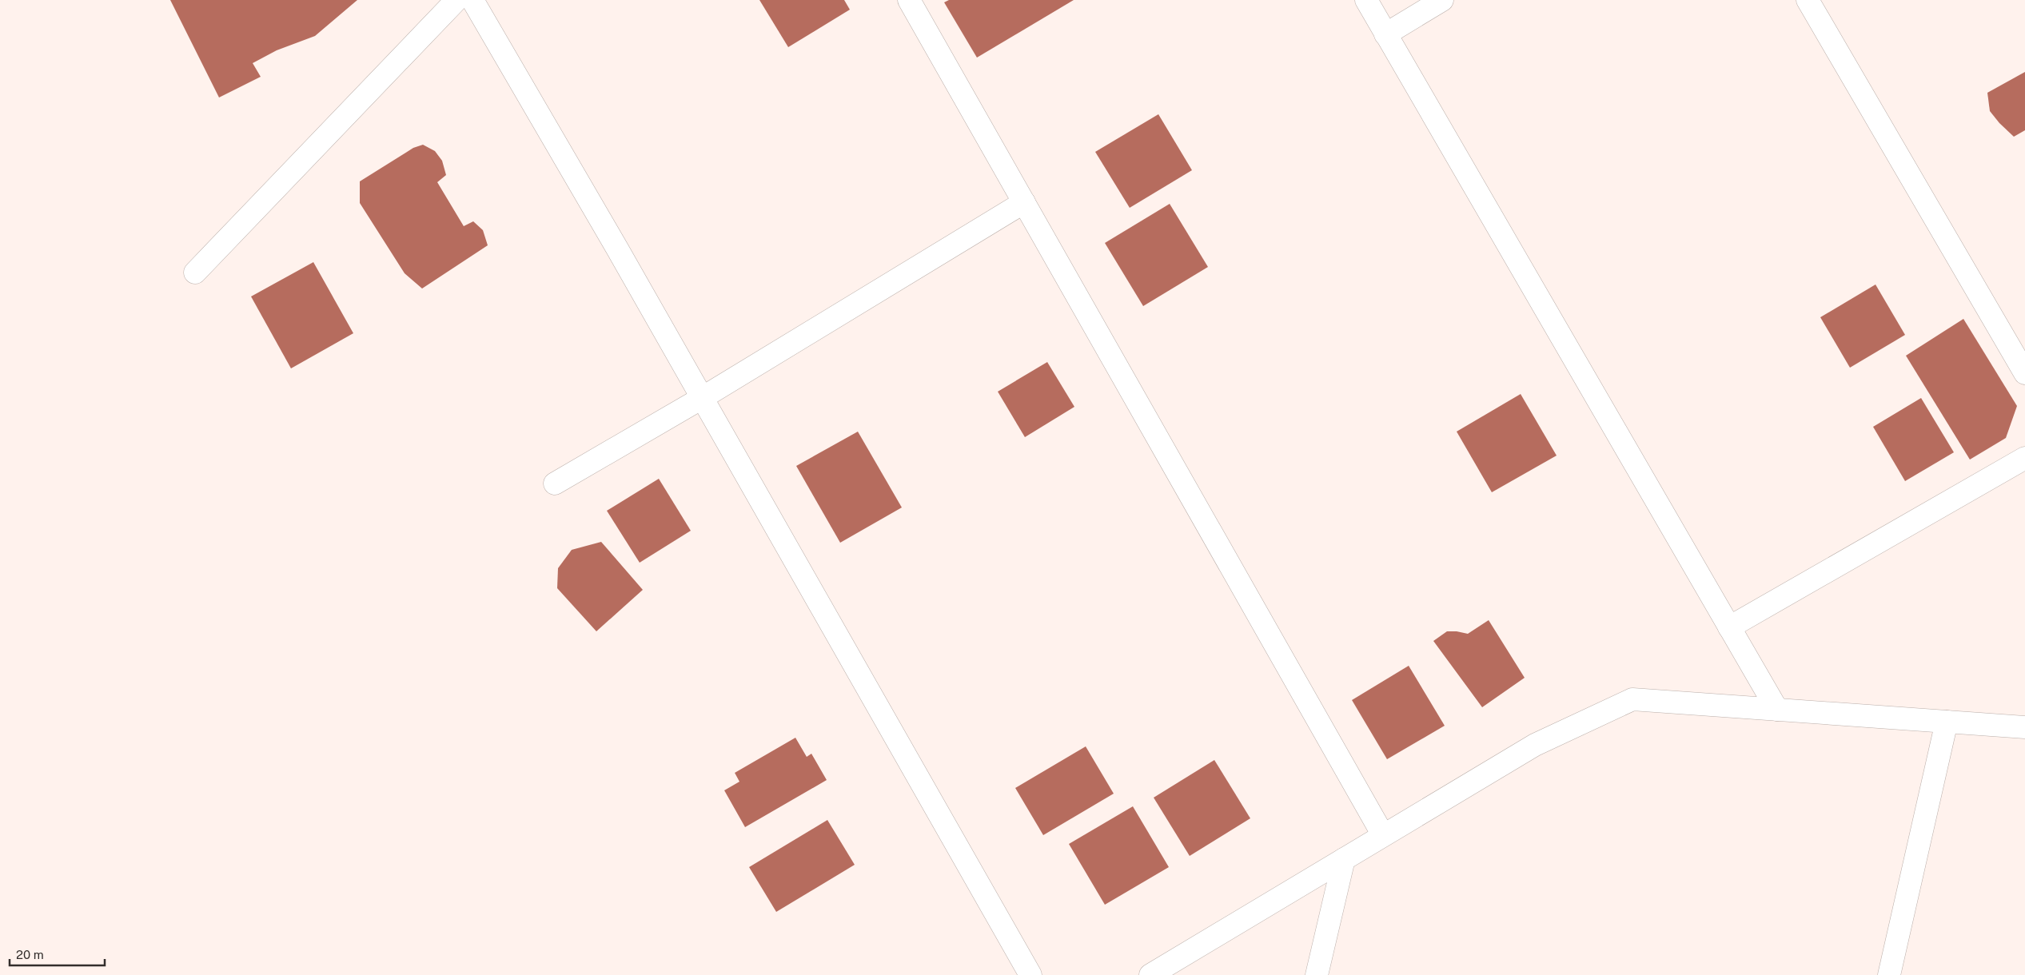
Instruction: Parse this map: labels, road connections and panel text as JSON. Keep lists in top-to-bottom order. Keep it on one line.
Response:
{"scale_bar":"20 m"}
